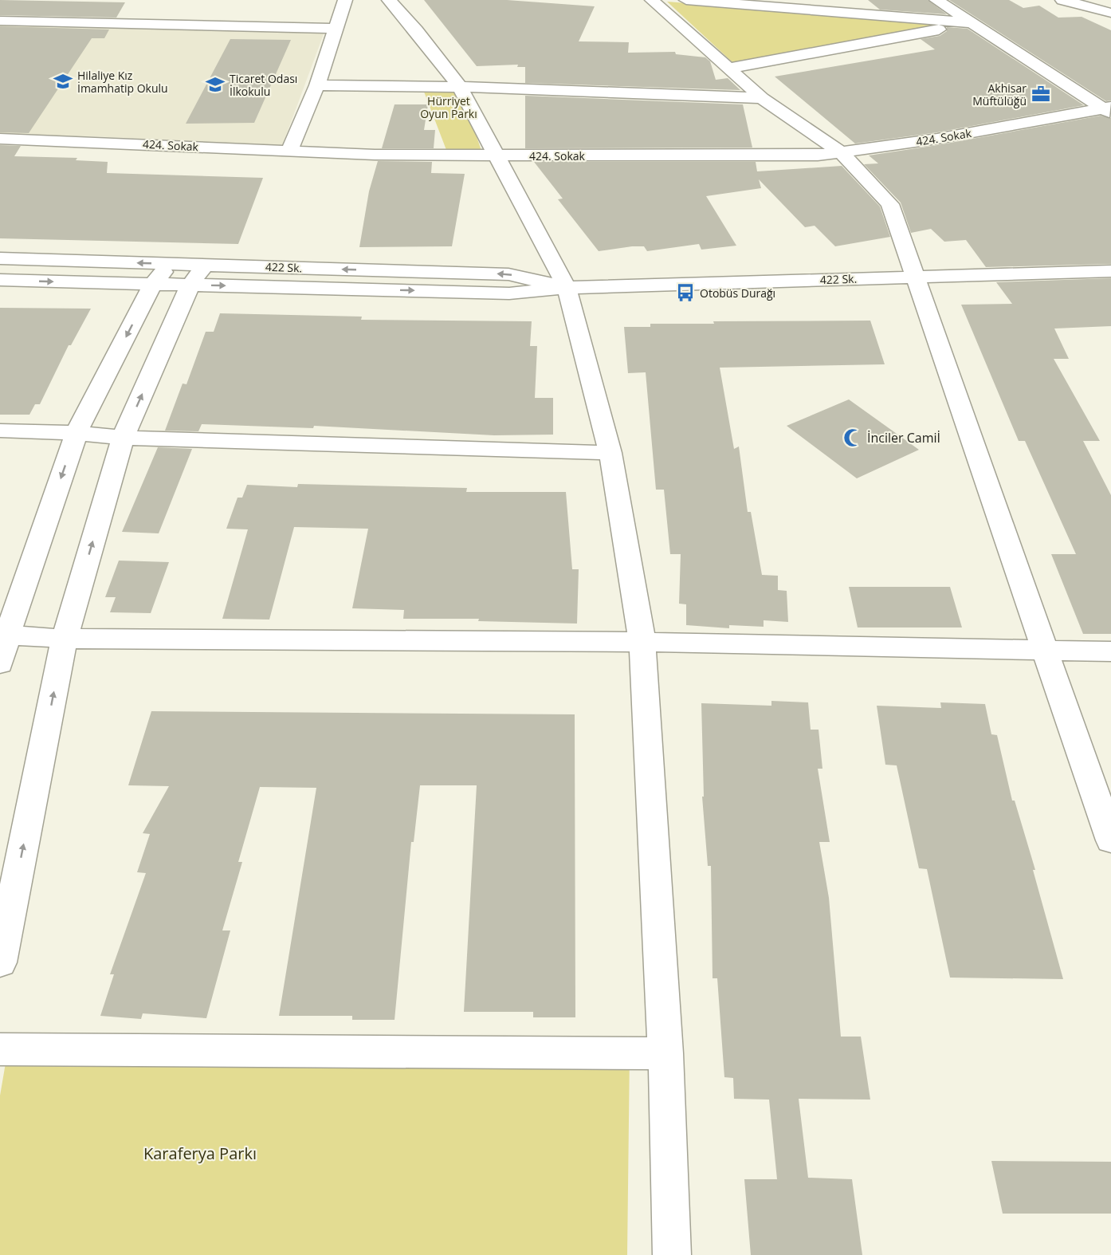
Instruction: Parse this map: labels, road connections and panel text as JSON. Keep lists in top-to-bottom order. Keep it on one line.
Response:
{"streets":{"street":["424. Sokak","422 Sk."]},"parks":["Hürriyet Oyun Parkı","Karaferya Parkı"],"places":{"school or university":["Hilaliye Kız İmamhatip Okulu","Ticaret Odası İlkokulu"],"office":["Akhisar Müftülüğü"],"bus stop":["Otobüs Durağı"],"mosque":["İnciler Camiİ"]}}
